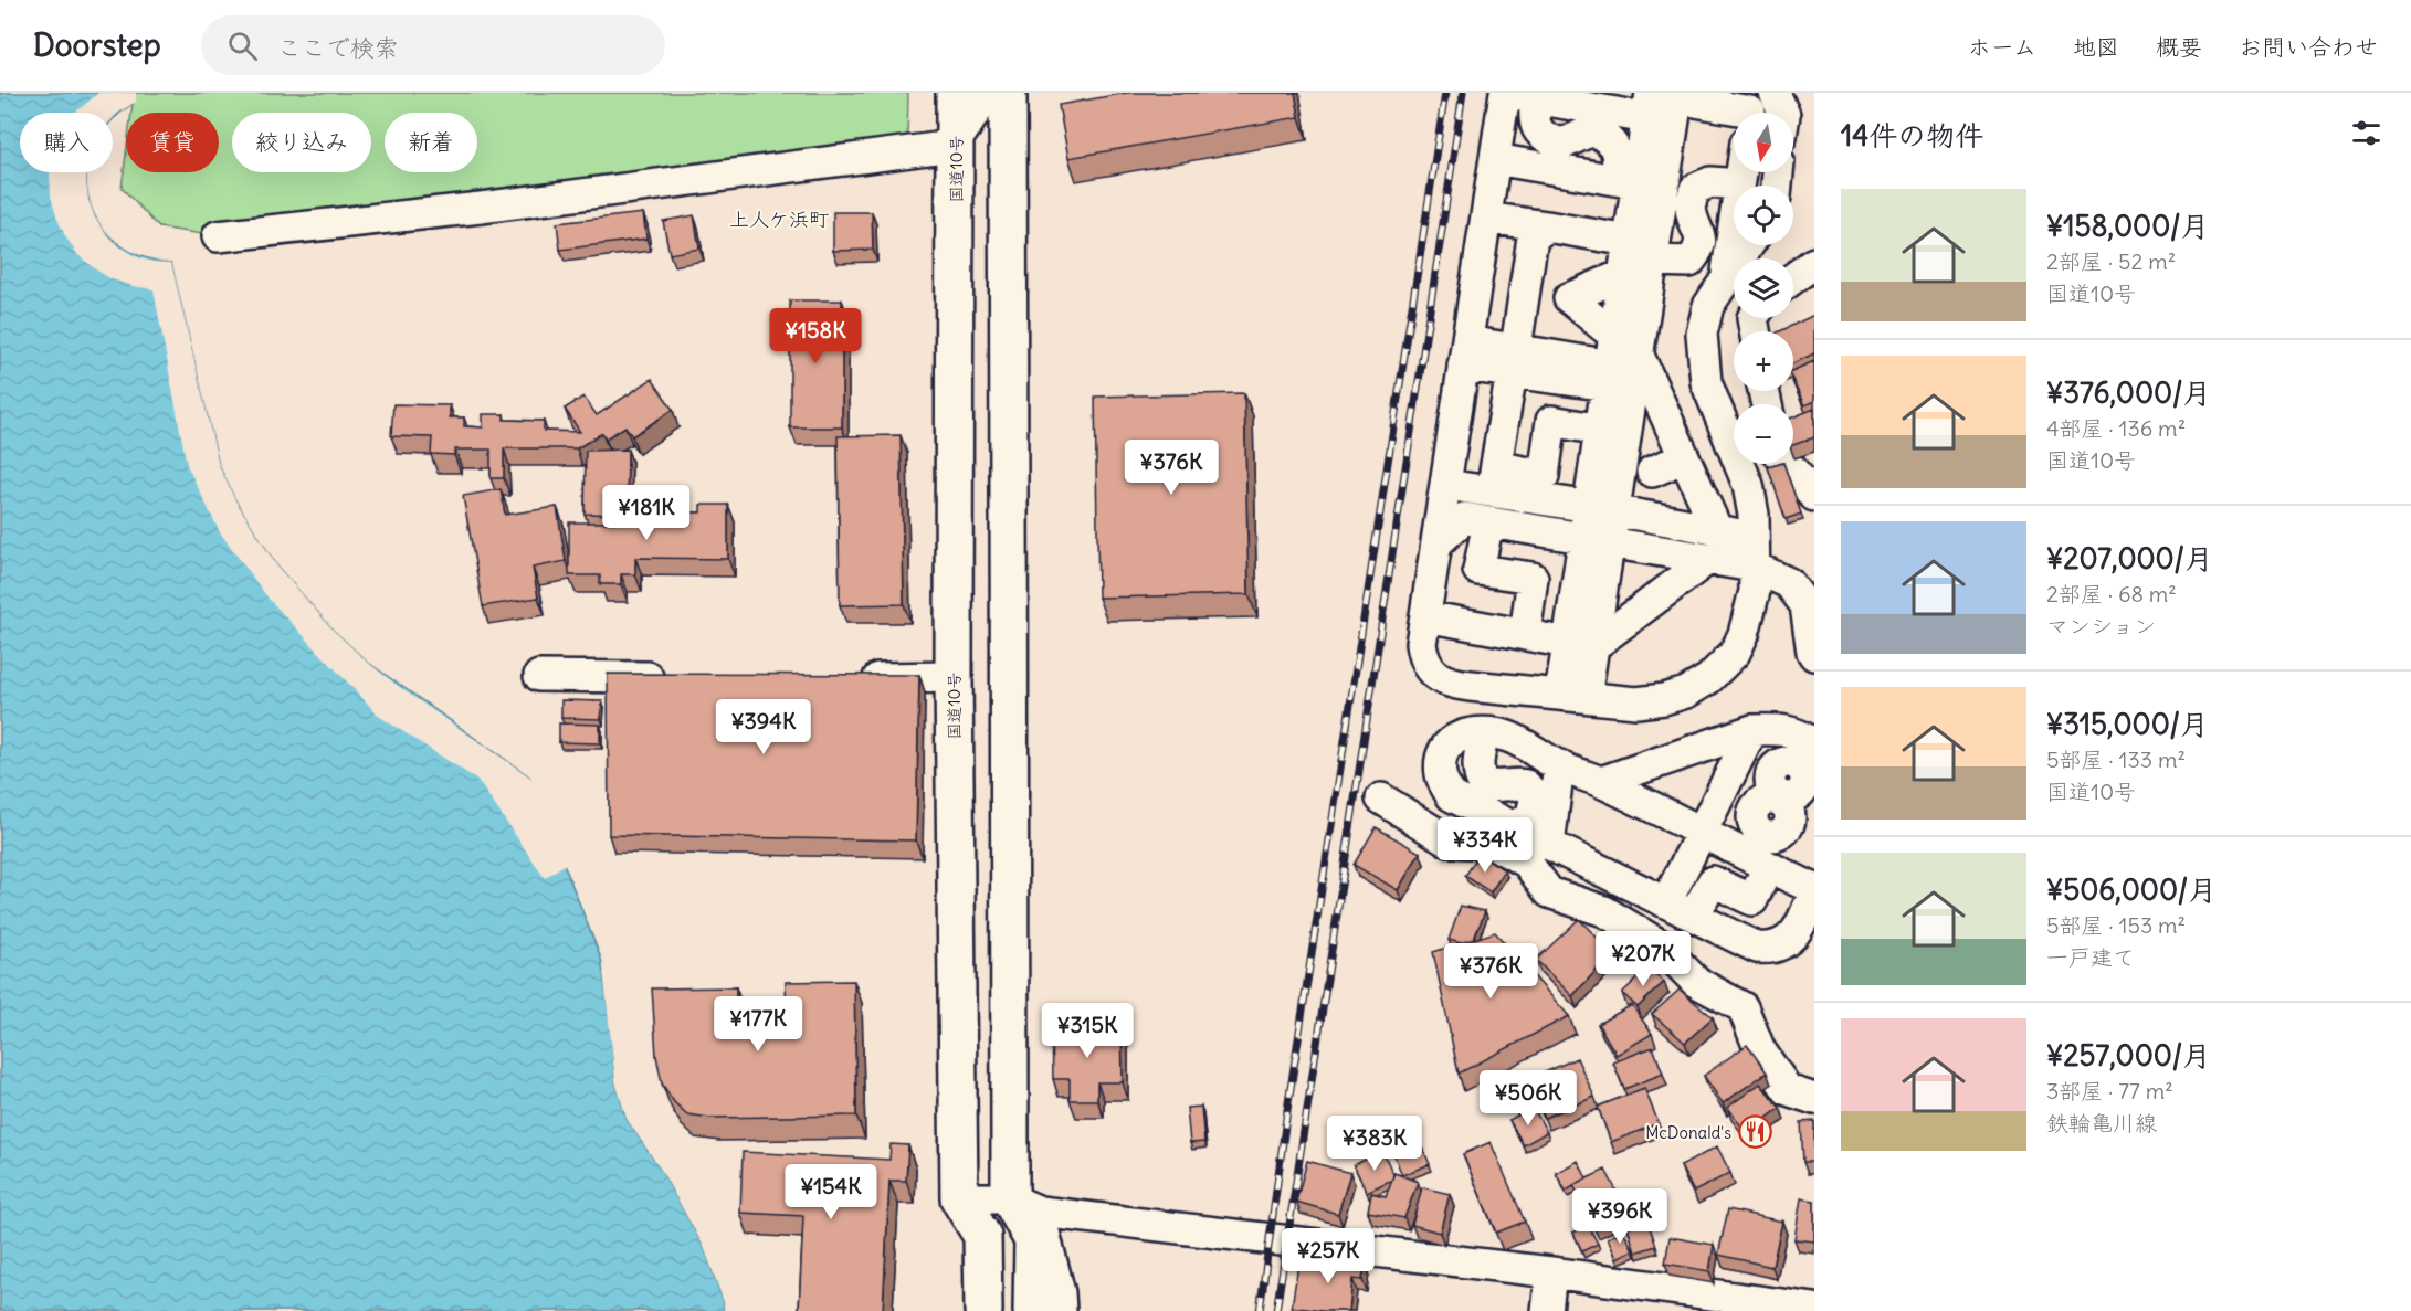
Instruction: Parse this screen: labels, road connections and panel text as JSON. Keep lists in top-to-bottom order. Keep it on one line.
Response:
{"streets":{"main road":["国道10号"]},"districts":["上人ケ浜町"],"places":{"restaurant":["McDonald's"]},"north":"bottom","page":{"header":"Doorstep","search":"ここで検索","nav":["ホーム","地図","概要","お問い合わせ"],"heading":"14件の物件","map_buttons":["+","−"],"chip":["購入","賃貸","絞り込み","新着"],"list":[{"name":"¥158,000/月","note":"2部屋 · 52 m² · 国道10号"},{"name":"¥376,000/月","note":"4部屋 · 136 m² · 国道10号"},{"name":"¥207,000/月","note":"2部屋 · 68 m² · マンション"},{"name":"¥315,000/月","note":"5部屋 · 133 m² · 国道10号"},{"name":"¥506,000/月","note":"5部屋 · 153 m² · 一戸建て"},{"name":"¥257,000/月","note":"3部屋 · 77 m² · 鉄輪亀川線"}],"price":["¥158K","¥376K","¥181K","¥394K","¥334K","¥207K","¥376K","¥177K","¥315K","¥506K","¥383K","¥154K","¥396K","¥257K"]}}
